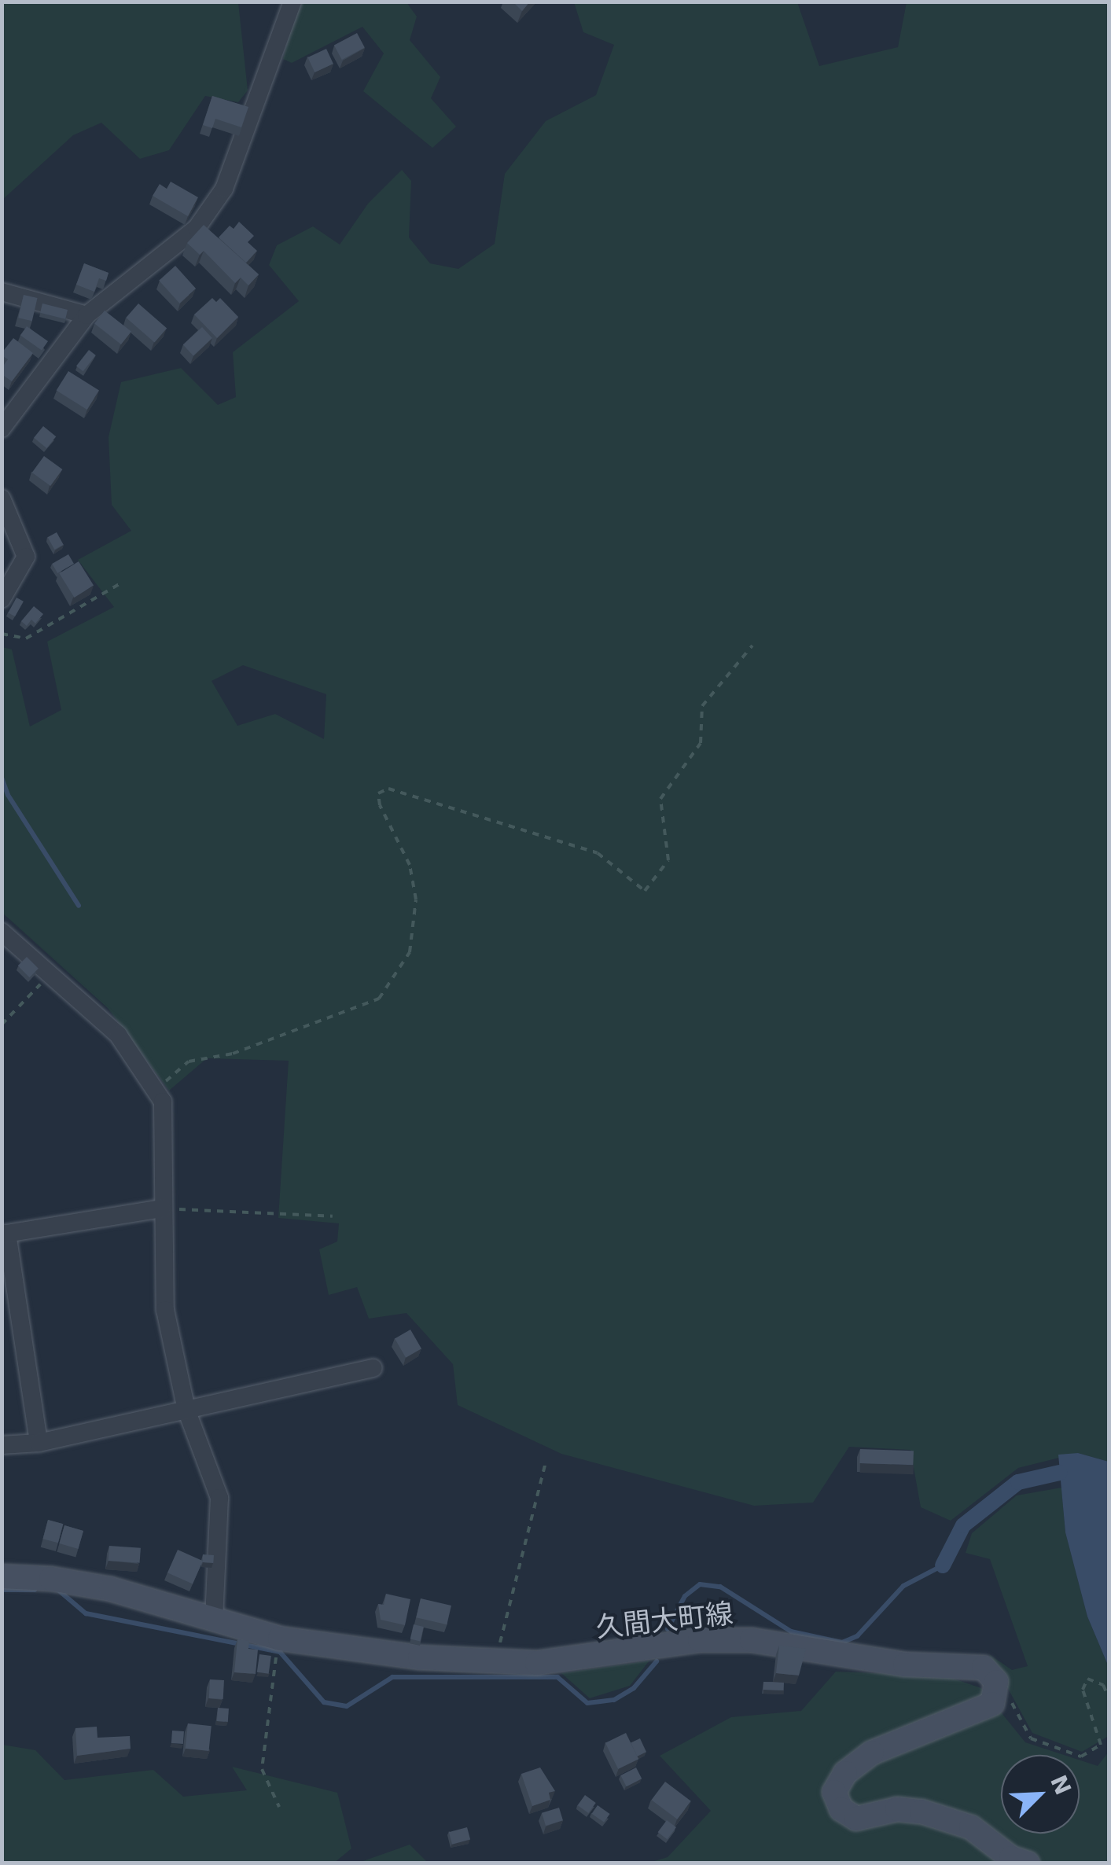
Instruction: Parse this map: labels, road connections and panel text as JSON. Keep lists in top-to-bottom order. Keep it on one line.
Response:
{"streets":{"main road":["久間大町線"]},"north":"top right"}
